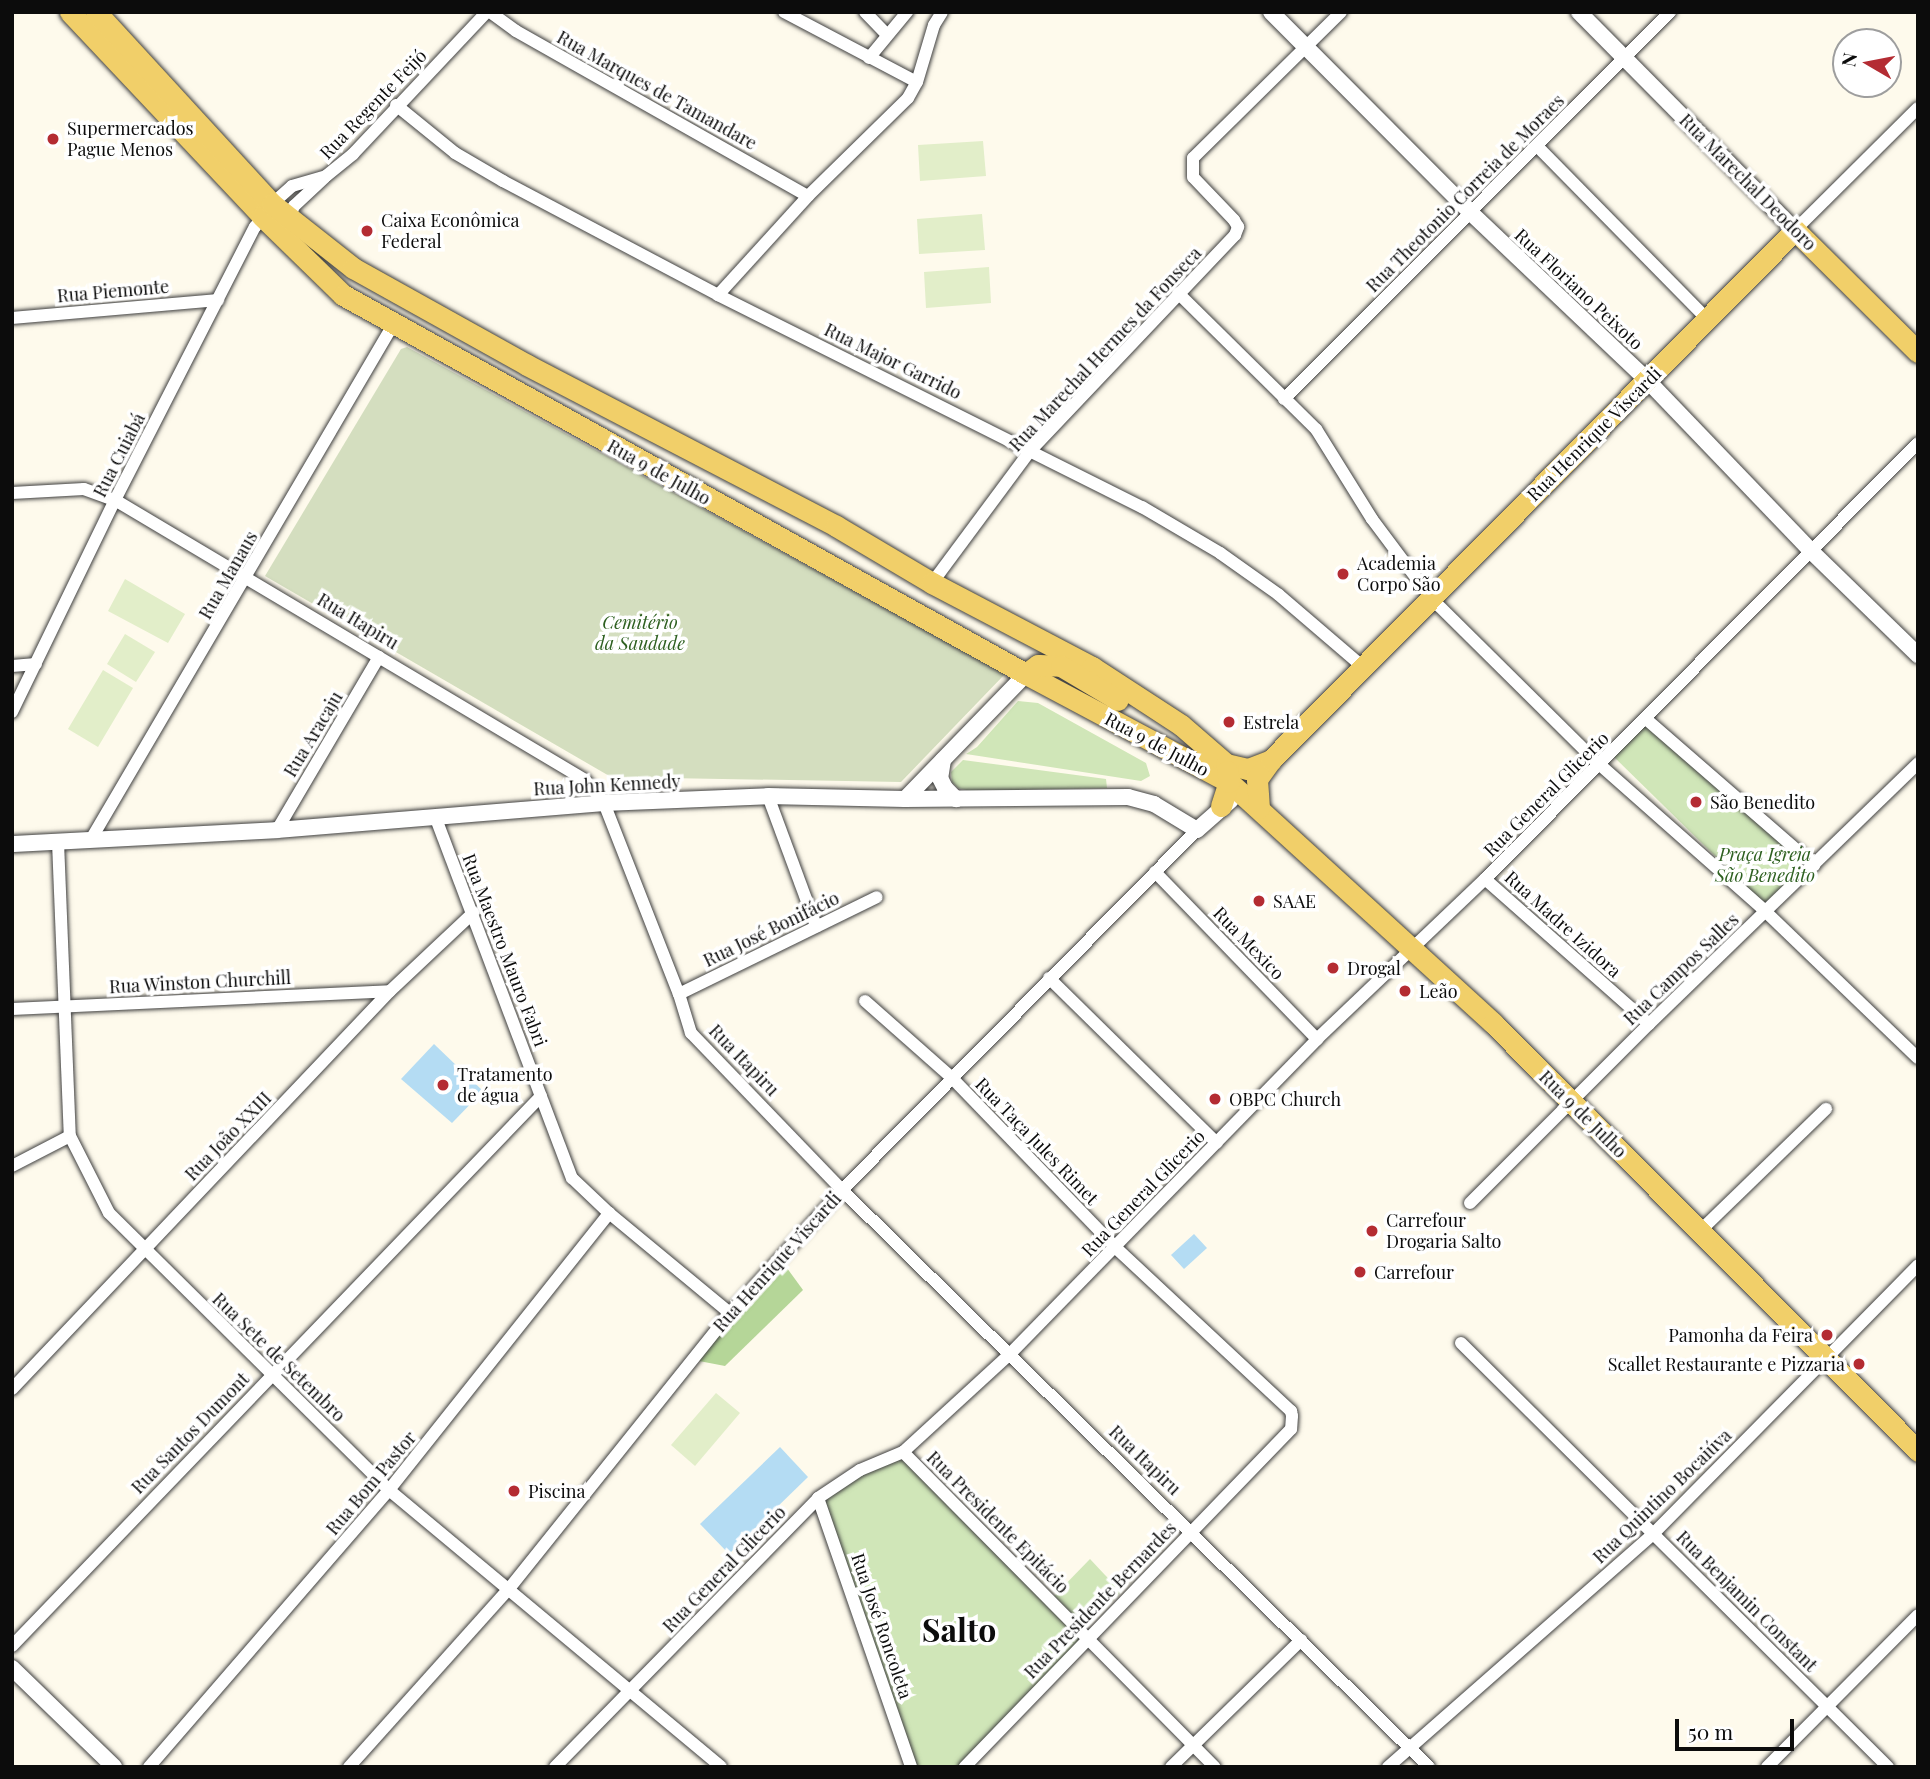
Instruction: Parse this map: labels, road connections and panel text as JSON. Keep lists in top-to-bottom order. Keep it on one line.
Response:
{"streets":{"main road":["Rua Marechal Deodoro","Rua Henrique Viscardi","Rua 9 de Julho"],"street":["Rua Marques de Tamandare","Rua Regente Feijó","Rua Theotonio Correia de Moraes","Rua Floriano Peixoto","Rua Piemonte","Rua Marechal Hermes da Fonseca","Rua Major Garrido","Rua Cuiabá","Rua Manaus","Rua Itapiru","Rua Aracaju","Rua John Kennedy","Rua General Glicerio","Rua Madre Izidora","Rua José Bonifácio","Rua Mexico","Rua Maestro Mauro Fabri","Rua Campos Salles","Rua Winston Churchill","Rua João XXIII","Rua Taça Jules Rimet","Rua Sete de Setembro","Rua Santos Dumont","Rua Bom Pastor","Rua Quintino Bocaiúva","Rua Presidente Epitácio","Rua Presidente Bernardes","Rua Benjamin Constant","Rua José Roncoleta"]},"crossings":[["Rua Marques de Tamandare","Rua Regente Feijó"],["Rua Regente Feijó","Rua Major Garrido"],["Rua Regente Feijó","Rua Cuiabá"],["Rua Regente Feijó","Rua 9 de Julho"],["Rua Marechal Deodoro","Rua Theotonio Correia de Moraes"],["Rua Marechal Deodoro","Rua Henrique Viscardi"],["Rua Theotonio Correia de Moraes","Rua Floriano Peixoto"],["Rua Floriano Peixoto","Rua Marechal Hermes da Fonseca"],["Rua Floriano Peixoto","Rua Henrique Viscardi"],["Rua Floriano Peixoto","Rua General Glicerio"],["Rua Piemonte","Rua Cuiabá"],["Rua Marechal Hermes da Fonseca","Rua Major Garrido"],["Rua Marechal Hermes da Fonseca","Rua 9 de Julho"],["Rua Major Garrido","Rua Henrique Viscardi"],["Rua Henrique Viscardi","Rua 9 de Julho"],["Rua Henrique Viscardi","Rua Itapiru"],["Rua Henrique Viscardi","Rua John Kennedy"],["Rua Henrique Viscardi","Rua Mexico"],["Rua Henrique Viscardi","Rua Maestro Mauro Fabri"],["Rua Henrique Viscardi","Rua Taça Jules Rimet"],["Rua Henrique Viscardi","Rua Sete de Setembro"],["Rua Cuiabá","Rua 9 de Julho"],["Rua Cuiabá","Rua Itapiru"],["Rua 9 de Julho","Rua Manaus"],["Rua 9 de Julho","Rua General Glicerio"],["Rua 9 de Julho","Rua Campos Salles"],["Rua 9 de Julho","Rua Quintino Bocaiúva"],["Rua Manaus","Rua Itapiru"],["Rua Manaus","Rua John Kennedy"],["Rua Itapiru","Rua Aracaju"],["Rua Itapiru","Rua John Kennedy"],["Rua Itapiru","Rua General Glicerio"],["Rua Itapiru","Rua José Bonifácio"],["Rua Itapiru","Rua Quintino Bocaiúva"],["Rua Itapiru","Rua Presidente Bernardes"],["Rua Aracaju","Rua John Kennedy"],["Rua John Kennedy","Rua Maestro Mauro Fabri"],["Rua John Kennedy","Rua Sete de Setembro"],["Rua General Glicerio","Rua Madre Izidora"],["Rua General Glicerio","Rua Mexico"],["Rua General Glicerio","Rua Taça Jules Rimet"],["Rua General Glicerio","Rua Sete de Setembro"],["Rua General Glicerio","Rua Presidente Epitácio"],["Rua General Glicerio","Rua José Roncoleta"],["Rua Madre Izidora","Rua Campos Salles"],["Rua Maestro Mauro Fabri","Rua João XXIII"],["Rua Maestro Mauro Fabri","Rua Santos Dumont"],["Rua Maestro Mauro Fabri","Rua Bom Pastor"],["Rua Winston Churchill","Rua João XXIII"],["Rua Winston Churchill","Rua Sete de Setembro"],["Rua João XXIII","Rua Sete de Setembro"],["Rua Taça Jules Rimet","Rua Presidente Bernardes"],["Rua Sete de Setembro","Rua Santos Dumont"],["Rua Sete de Setembro","Rua Bom Pastor"],["Rua Quintino Bocaiúva","Rua Benjamin Constant"],["Rua Presidente Epitácio","Rua Presidente Bernardes"]],"districts":["Salto"],"parks":["Cemitério da Saudade","Praça Igreja São Benedito"],"places":["Supermercados Pague Menos","Caixa Econômica Federal","Academia Corpo São","Estrela","São Benedito","SAAE","Drogal","Leão","Tratamento de água","OBPC Church","Carrefour Drogaria Salto","Carrefour","Pamonha da Feira","Scallet Restaurante e Pizzaria","Piscina"],"scale_bar":"50 m","north":"left"}
